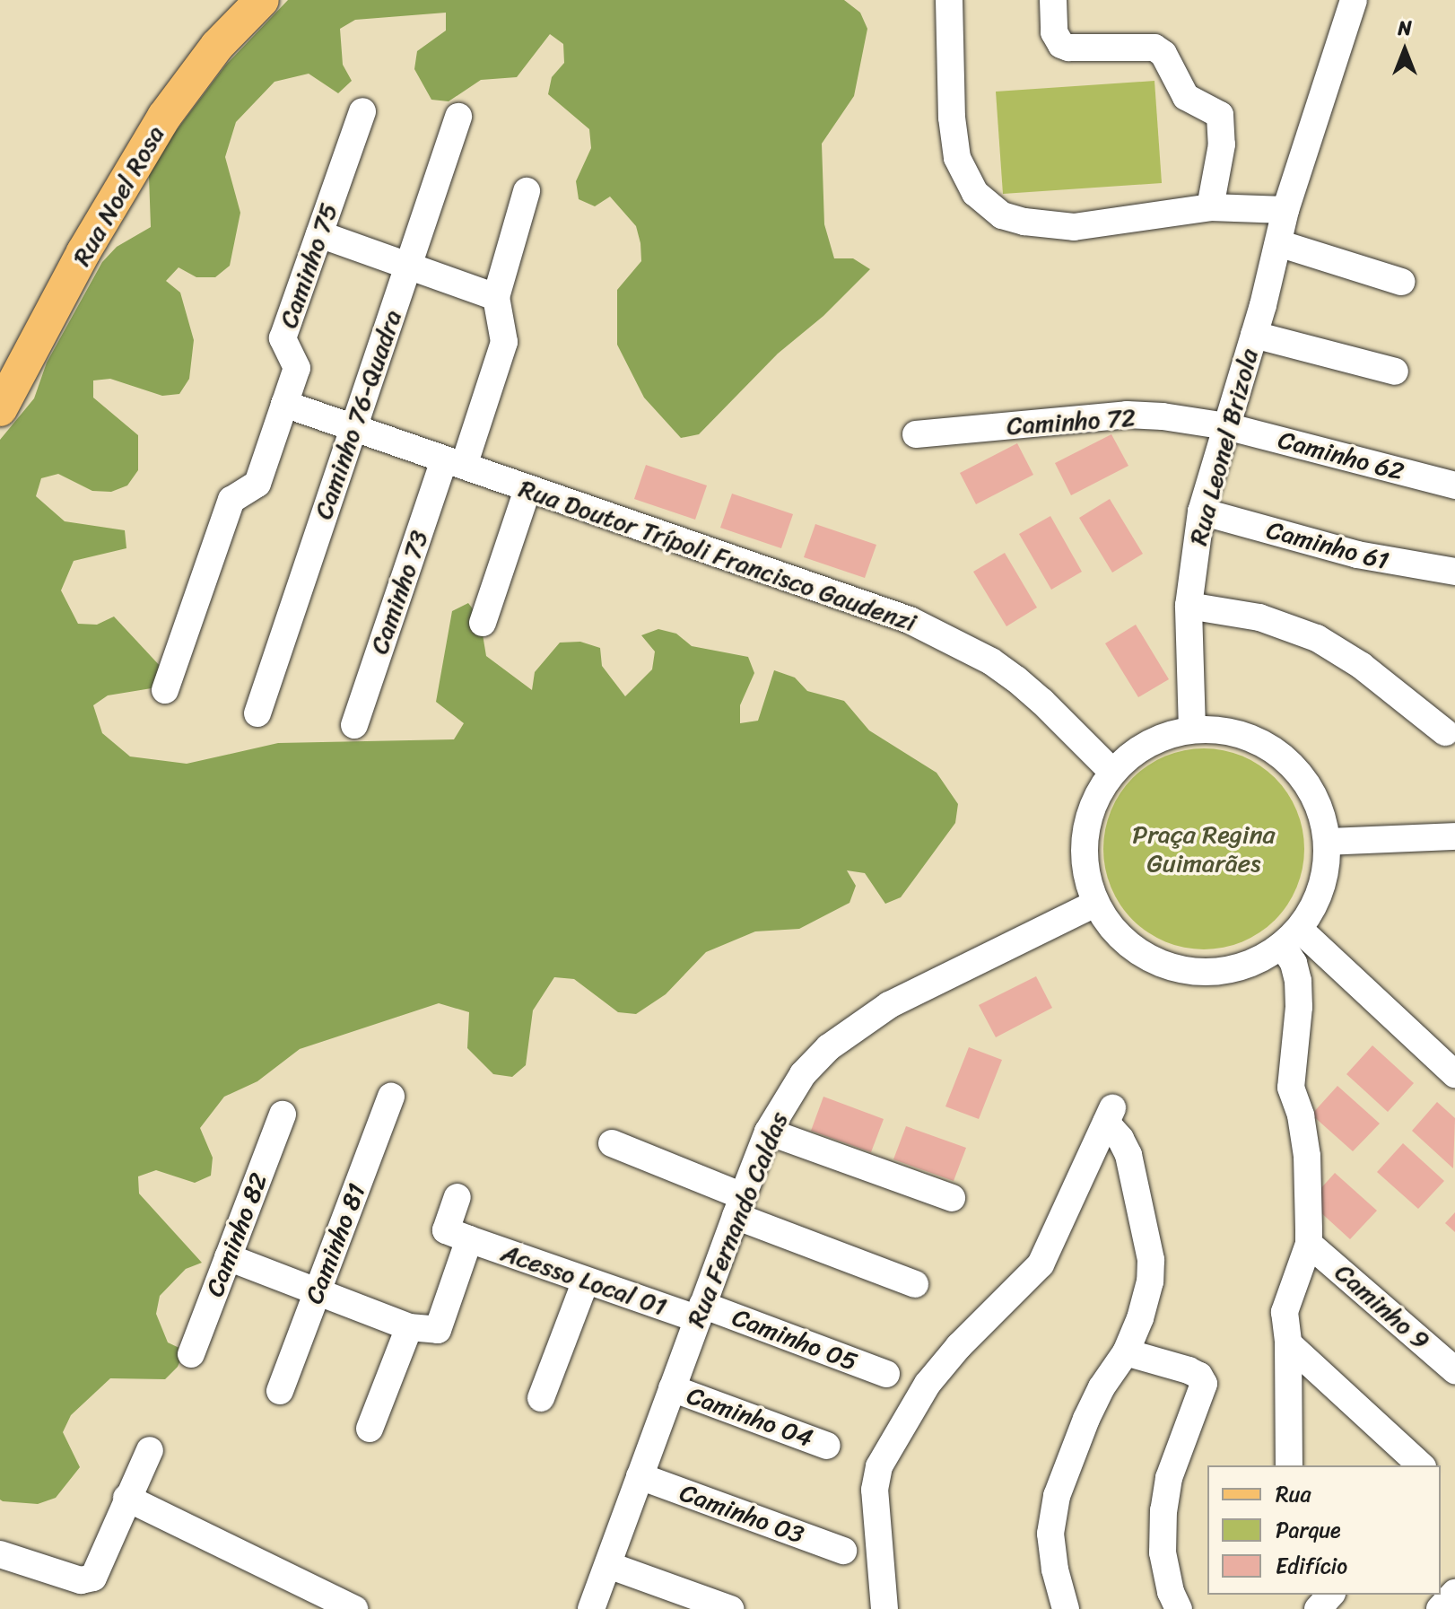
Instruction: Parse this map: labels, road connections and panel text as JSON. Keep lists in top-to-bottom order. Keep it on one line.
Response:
{"streets":{"main road":["Rua Noel Rosa"],"street":["Caminho 75","Caminho 76-Quadra","Caminho 72","Rua Leonel Brizola","Caminho 62","Caminho 61","Rua Doutor Trípoli Francisco Gaudenzi","Caminho 73","Rua Fernando Caldas","Caminho 82","Caminho 81","Acesso Local 01","Caminho 9","Caminho 05","Caminho 04","Caminho 03"]},"crossings":[["Caminho 75","Rua Doutor Trípoli Francisco Gaudenzi"],["Caminho 76-Quadra","Rua Doutor Trípoli Francisco Gaudenzi"],["Caminho 72","Rua Leonel Brizola"],["Caminho 72","Caminho 62"],["Rua Leonel Brizola","Caminho 62"],["Rua Leonel Brizola","Caminho 61"],["Rua Leonel Brizola","Rua Doutor Trípoli Francisco Gaudenzi"],["Rua Leonel Brizola","Rua Fernando Caldas"],["Rua Doutor Trípoli Francisco Gaudenzi","Caminho 73"],["Rua Doutor Trípoli Francisco Gaudenzi","Rua Fernando Caldas"],["Rua Fernando Caldas","Acesso Local 01"],["Rua Fernando Caldas","Caminho 05"],["Rua Fernando Caldas","Caminho 04"],["Rua Fernando Caldas","Caminho 03"],["Acesso Local 01","Caminho 05"]],"parks":["Praça Regina Guimarães"],"legend":["Rua","Parque","Edifício"],"north":"top"}
